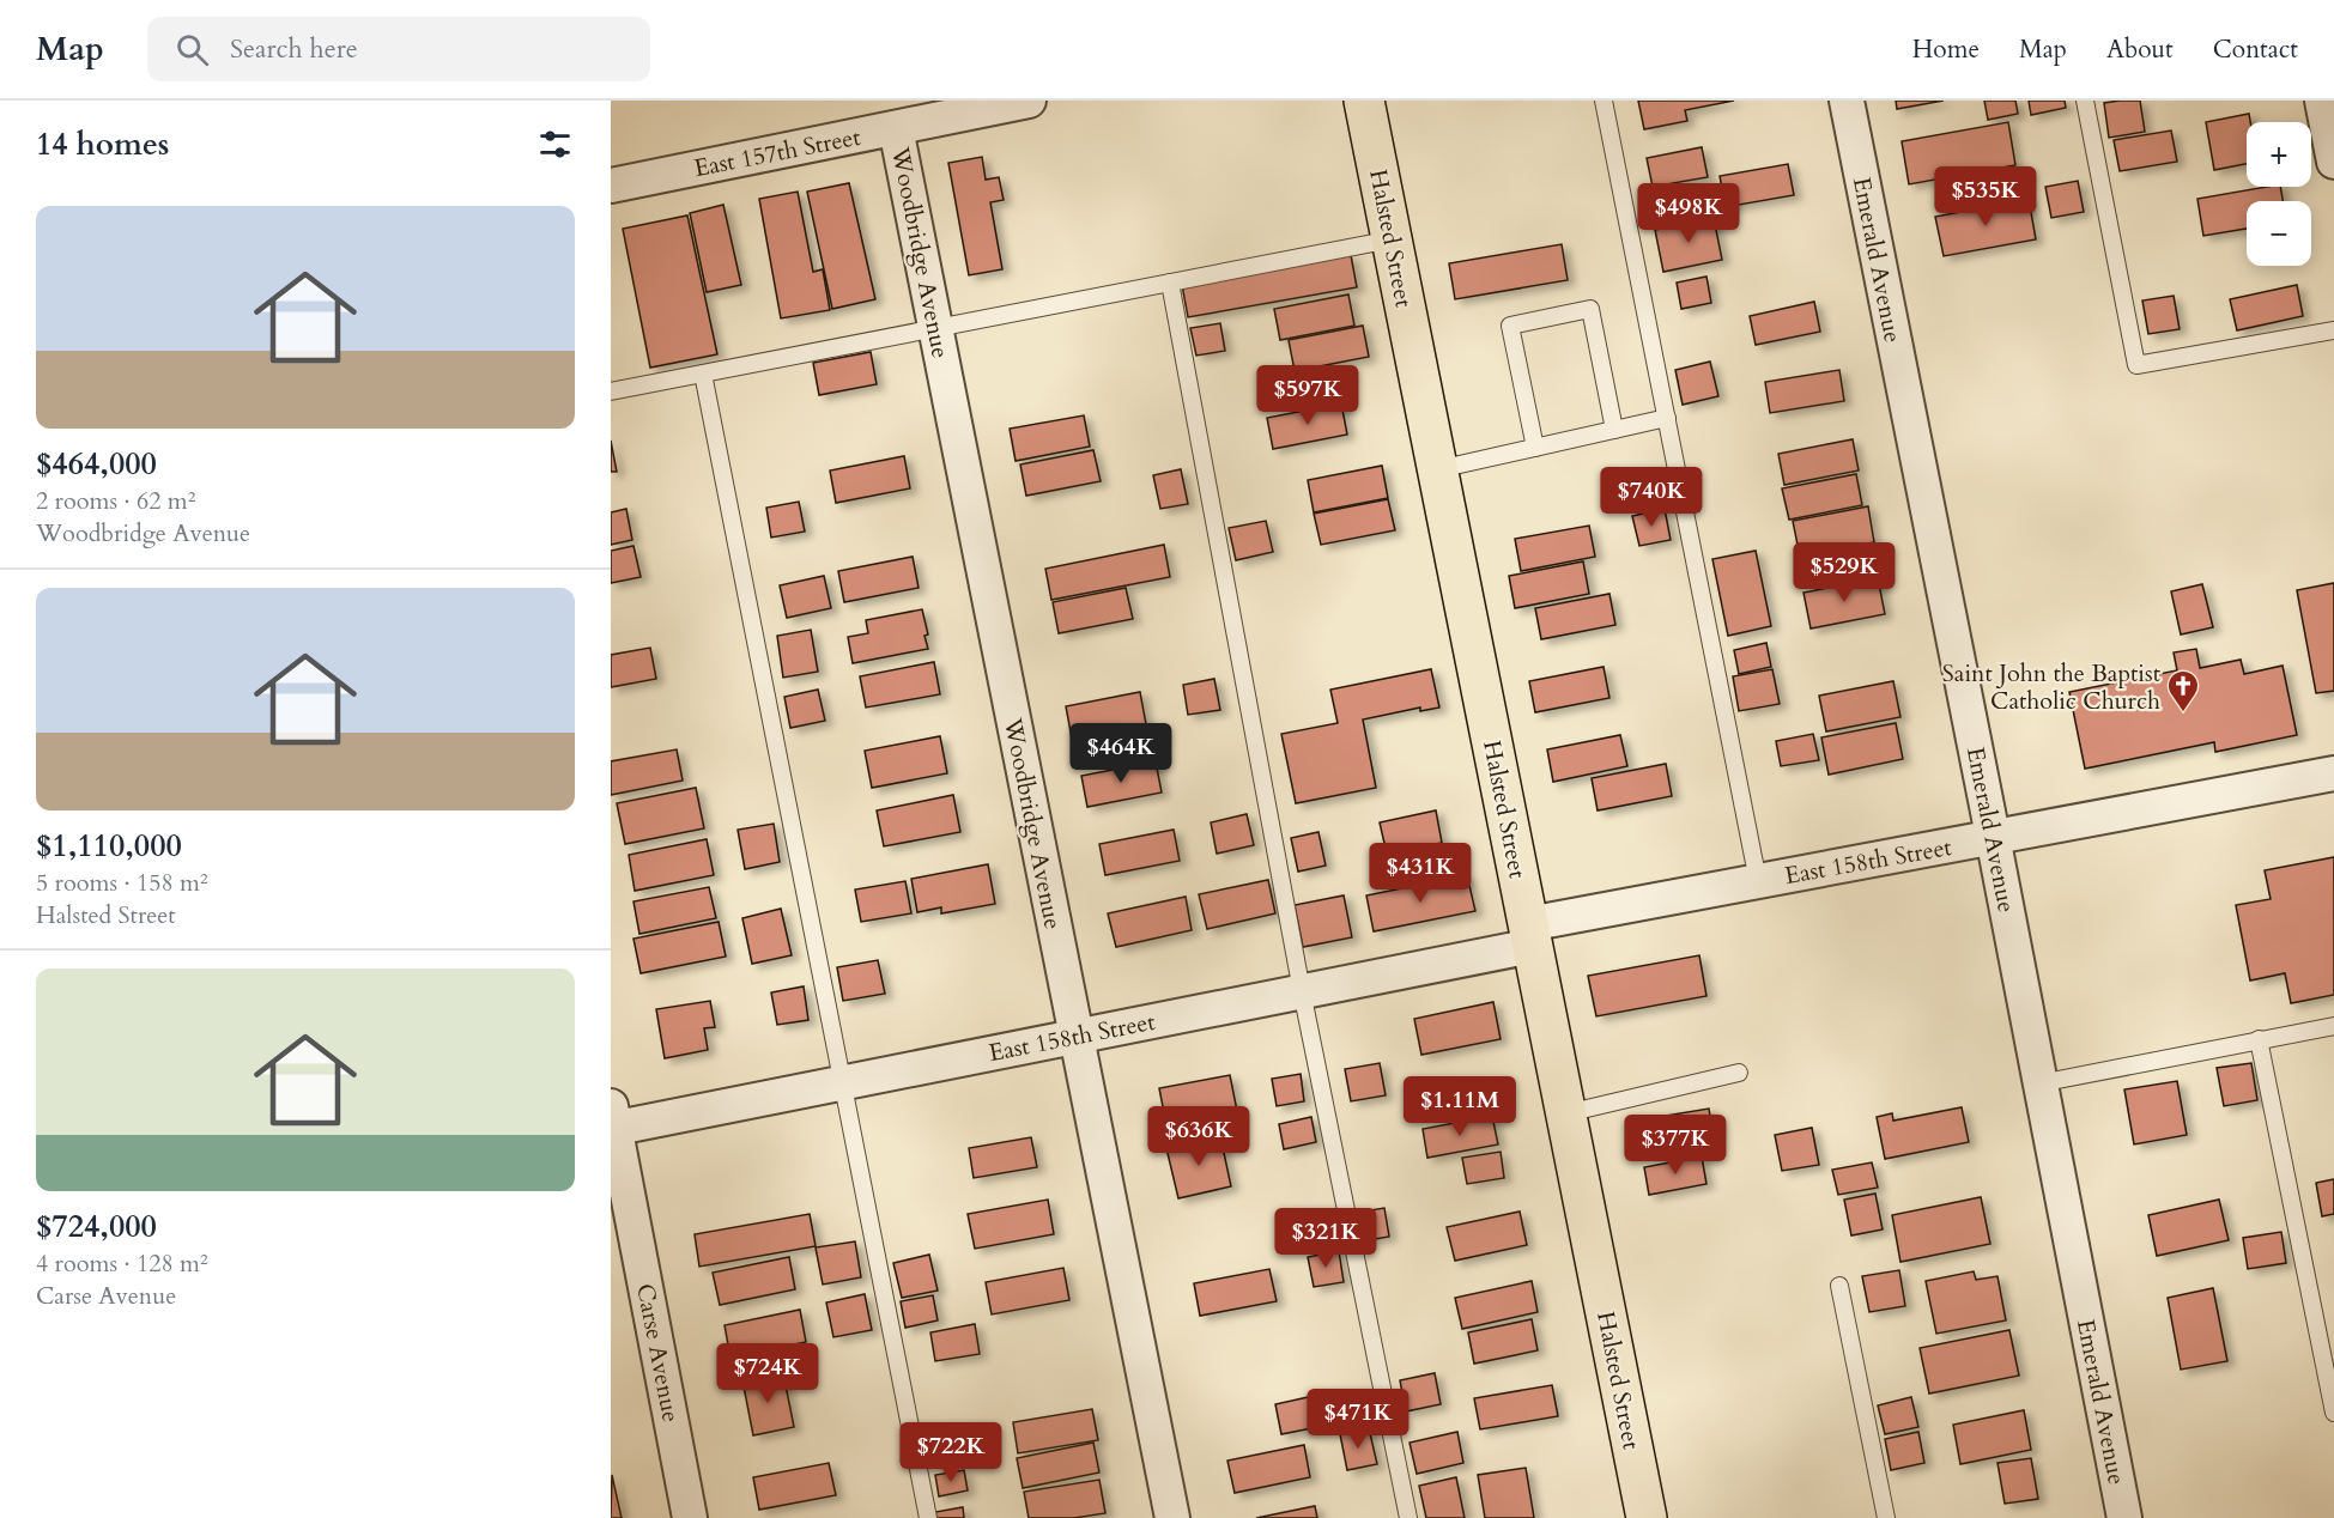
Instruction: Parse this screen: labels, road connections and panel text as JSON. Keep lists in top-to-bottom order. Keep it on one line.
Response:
{"streets":{"main road":["Halsted Street"],"street":["East 157th Street","Woodbridge Avenue","Emerald Avenue","East 158th Street","Carse Avenue"]},"crossings":[["East 157th Street","Woodbridge Avenue"],["Halsted Street","East 158th Street"],["Woodbridge Avenue","East 158th Street"],["Emerald Avenue","East 158th Street"],["East 158th Street","Carse Avenue"]],"places":{"church":["Saint John the Baptist Catholic Church"]},"page":{"header":"Map","search":"Search here","nav":["Home","Map","About","Contact"],"heading":"14 homes","map_buttons":["+","−"],"price":["$535K","$498K","$597K","$740K","$529K","$464K","$431K","$1.11M","$636K","$377K","$321K","$724K","$471K","$722K"],"list":[{"name":"$464,000","note":"2 rooms · 62 m² · Woodbridge Avenue"},{"name":"$1,110,000","note":"5 rooms · 158 m² · Halsted Street"},{"name":"$724,000","note":"4 rooms · 128 m² · Carse Avenue"}]}}
